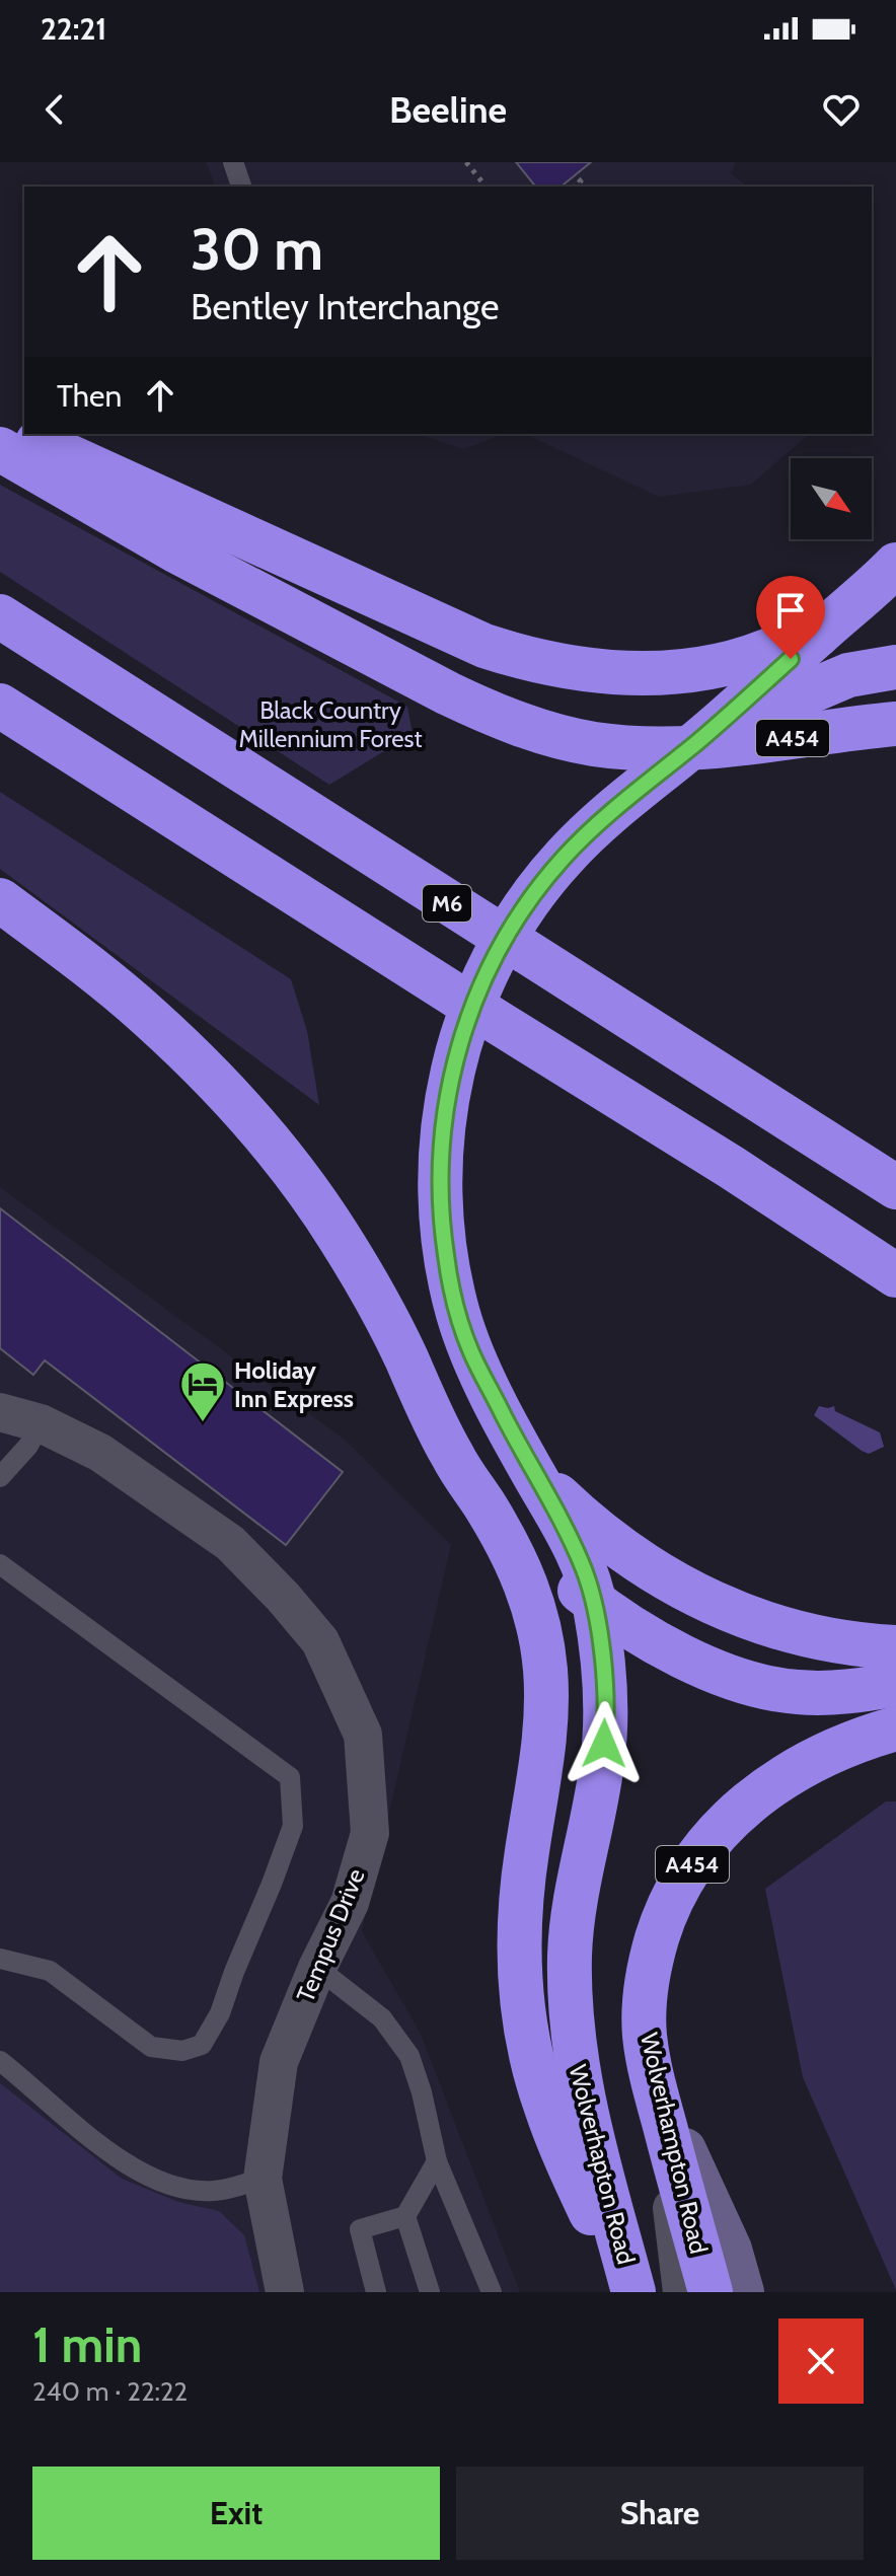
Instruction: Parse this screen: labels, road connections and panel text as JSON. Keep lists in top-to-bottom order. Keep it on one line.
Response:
{"streets":{"highway":["A454","M6","Wolverhampton Road","Wolverhapton Road"],"street":["Tempus Drive"]},"crossings":[["A454","Wolverhapton Road"]],"parks":["Black Country Millennium Forest"],"places":{"hotel":["Holiday Inn Express"]},"north":"bottom right","page":{"status":"22:21","header":"Beeline","turn":["30 m","Bentley Interchange"],"then":"Then","heading":["1 min","240 m · 22:22"],"buttons":["Exit","Share"]}}
